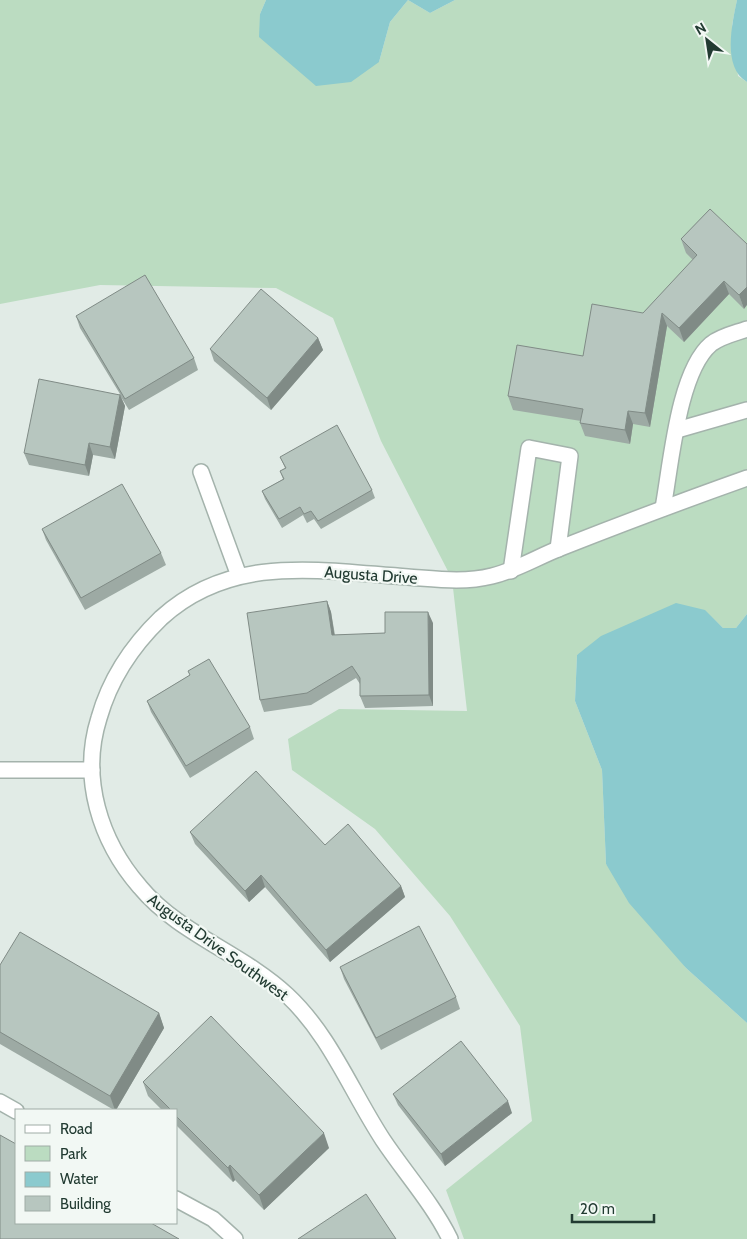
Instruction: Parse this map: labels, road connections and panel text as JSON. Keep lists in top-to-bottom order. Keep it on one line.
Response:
{"streets":{"street":["Augusta Drive","Augusta Drive Southwest"]},"crossings":[["Augusta Drive","Augusta Drive Southwest"]],"legend":["Road","Park","Water","Building"],"scale_bar":"20 m","north":"top left"}
